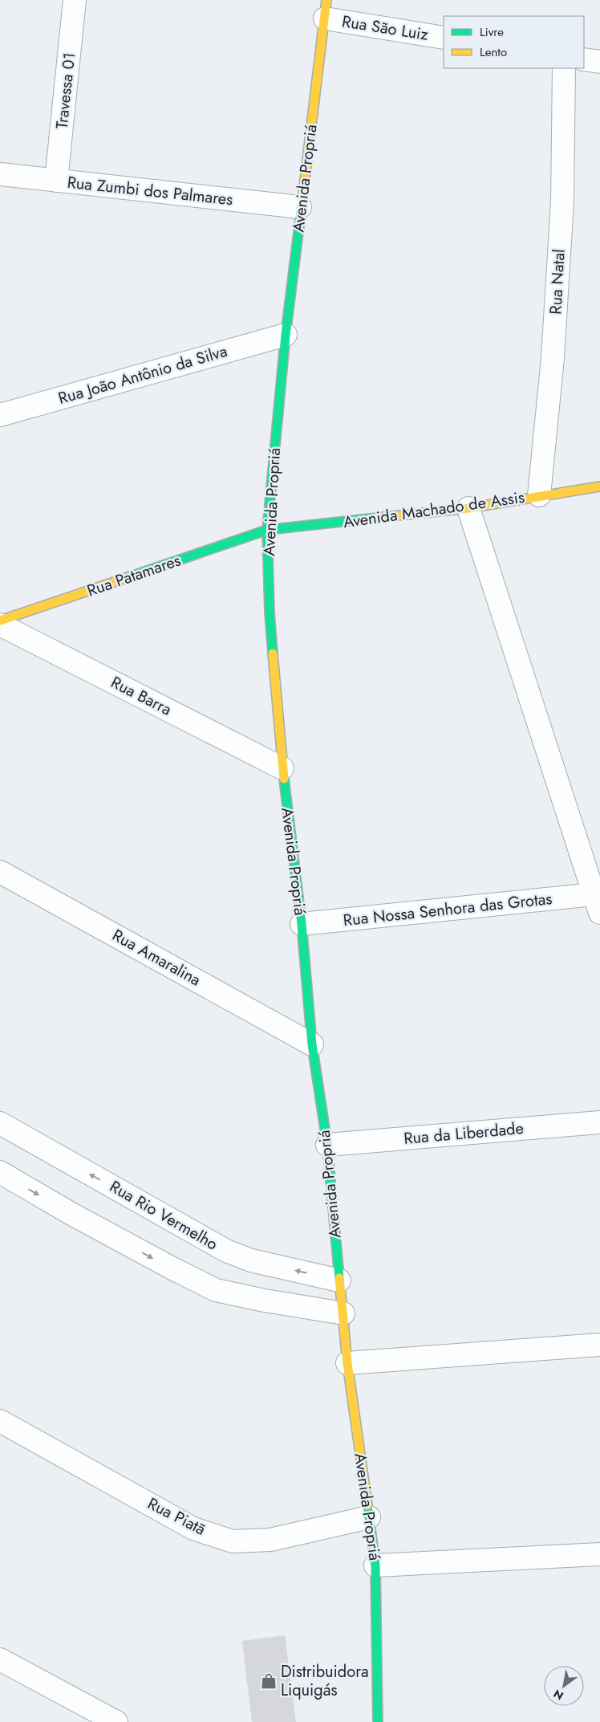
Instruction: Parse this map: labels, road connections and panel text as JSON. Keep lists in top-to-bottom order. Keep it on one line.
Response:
{"streets":{"street":["Rua São Luiz","Travessa 01","Avenida Propriá","Rua Zumbi dos Palmares","Rua Natal","Rua João Antônio da Silva","Avenida Machado de Assis","Rua Patamares","Rua Barra","Rua Nossa Senhora das Grotas","Rua Amaralina","Rua da Liberdade","Rua Rio Vermelho","Rua Piatã"]},"crossings":[["Rua São Luiz","Avenida Propriá"],["Travessa 01","Rua Zumbi dos Palmares"],["Avenida Propriá","Rua Zumbi dos Palmares"],["Avenida Propriá","Rua João Antônio da Silva"],["Avenida Propriá","Avenida Machado de Assis"],["Avenida Propriá","Rua Patamares"],["Avenida Propriá","Rua Barra"],["Avenida Propriá","Rua Nossa Senhora das Grotas"],["Avenida Propriá","Rua Amaralina"],["Avenida Propriá","Rua da Liberdade"],["Avenida Propriá","Rua Rio Vermelho"],["Avenida Propriá","Rua Piatã"],["Rua Natal","Avenida Machado de Assis"],["Avenida Machado de Assis","Rua Patamares"]],"places":{"shop":["Distribuidora Liquigás"]},"legend":["Livre","Lento"],"north":"bottom left"}
